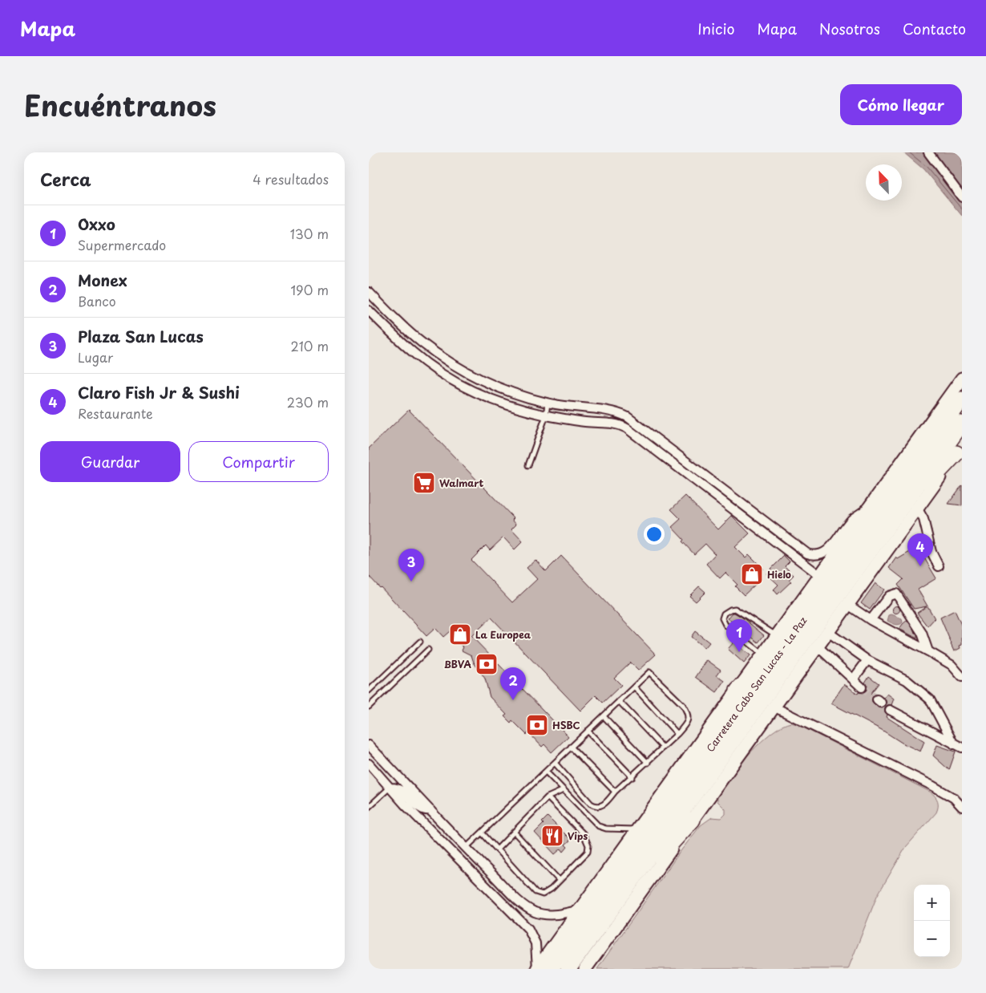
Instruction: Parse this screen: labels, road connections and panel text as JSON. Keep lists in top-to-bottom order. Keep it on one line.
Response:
{"streets":{"highway":["Carretera Cabo San Lucas - La Paz"]},"places":{"supermarket":["Walmart"],"shop":["Hielo","La Europea"],"bank":["BBVA","HSBC"],"restaurant":["Vips"]},"north":"top left","page":{"header":"Mapa","nav":["Inicio","Mapa","Nosotros","Contacto"],"title":"Encuéntranos","buttons":["Cómo llegar",["Guardar","Compartir"]],"heading":["Cerca","4 resultados"],"list":[{"mark":"1","name":"Oxxo","note":"Supermercado","value":"130 m"},{"mark":"2","name":"Monex","note":"Banco","value":"190 m"},{"mark":"3","name":"Plaza San Lucas","note":"Lugar","value":"210 m"},{"mark":"4","name":"Claro Fish Jr & Sushi","note":"Restaurante","value":"230 m"}],"pins":["4","3","1","2"],"map_buttons":["+","−"]}}
